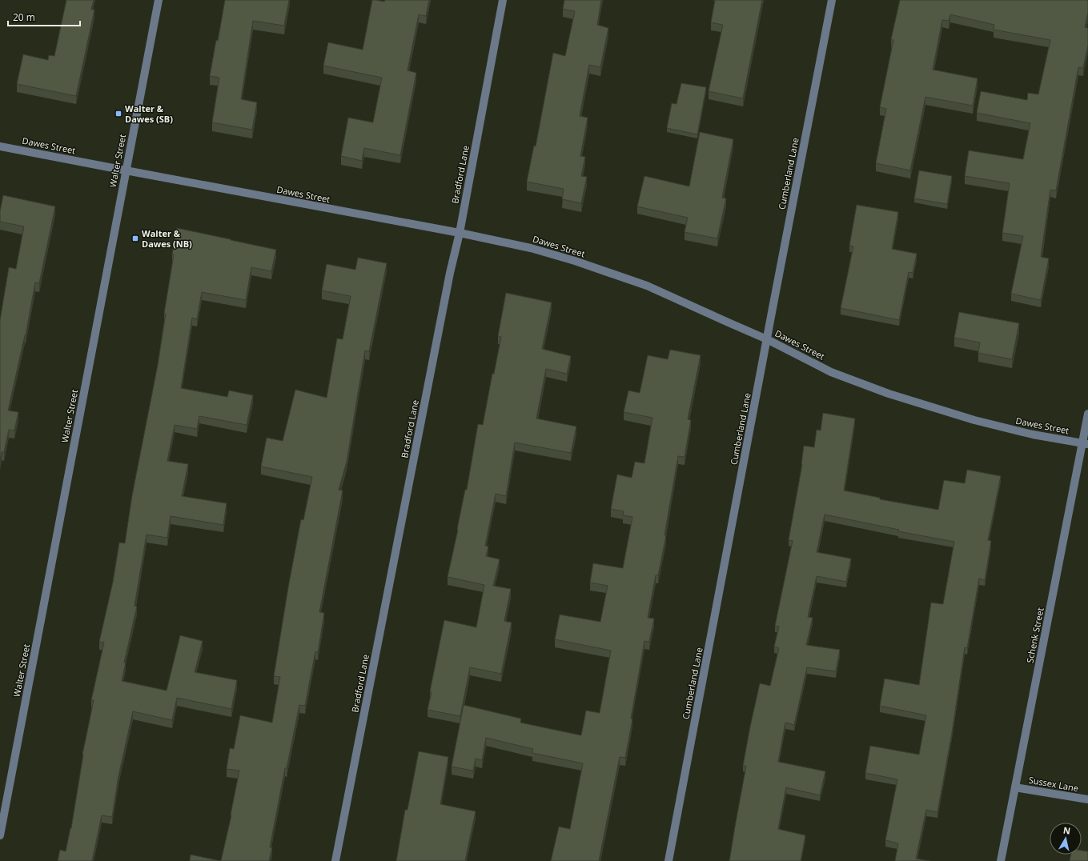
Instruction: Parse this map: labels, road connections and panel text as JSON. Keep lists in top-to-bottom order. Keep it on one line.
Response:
{"streets":{"street":["Dawes Street","Walter Street","Cumberland Lane","Bradford Lane","Schenk Street","Sussex Lane"]},"crossings":[["Dawes Street","Walter Street"],["Dawes Street","Cumberland Lane"],["Dawes Street","Bradford Lane"],["Dawes Street","Schenk Street"],["Schenk Street","Sussex Lane"]],"places":{"transit":["Walter & Dawes (SB)","Walter & Dawes (NB)"]},"scale_bar":"20 m","north":"top"}
